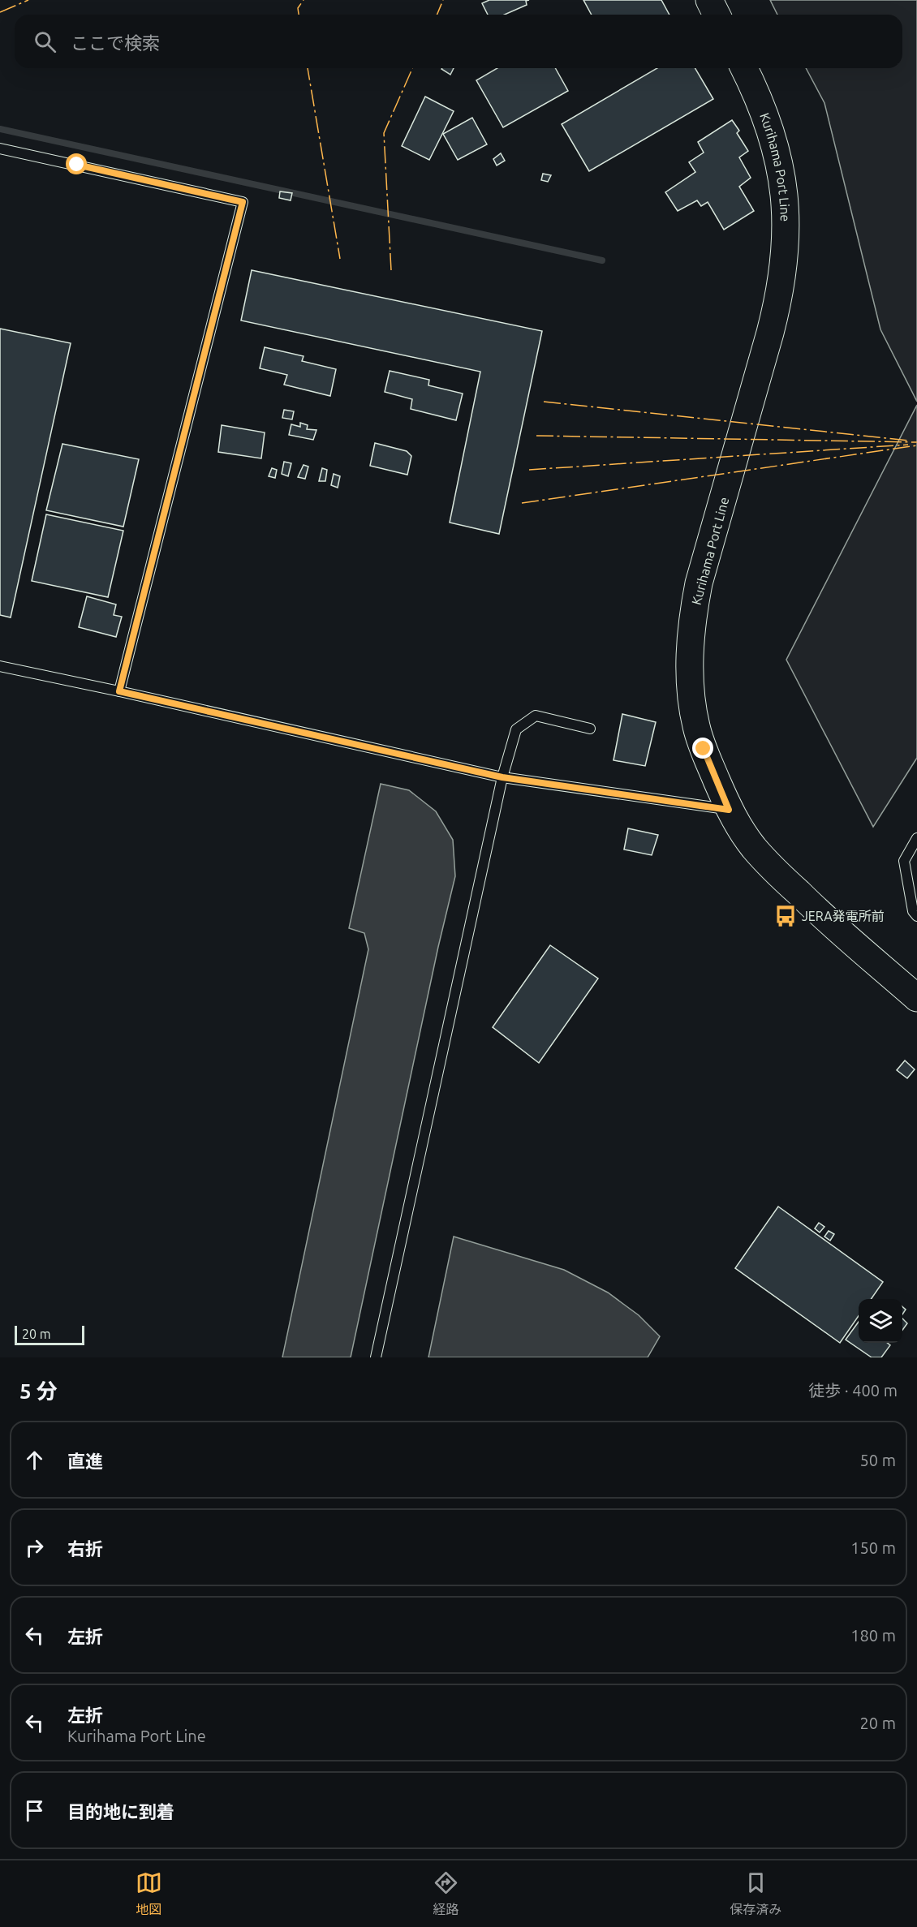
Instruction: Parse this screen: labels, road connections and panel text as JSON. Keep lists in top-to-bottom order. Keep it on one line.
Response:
{"streets":{"main road":["Kurihama Port Line"]},"places":{"bus stop":["JERA発電所前"]},"scale_bar":"20 m","page":{"search":"ここで検索","scale":"20 m","heading":["5 分","徒歩 · 400 m"],"list":[["直進","50 m"],["右折","150 m"],["左折","180 m"],["左折","Kurihama Port Line","20 m"],"目的地に到着"],"nav":["地図","経路","保存済み"]}}
